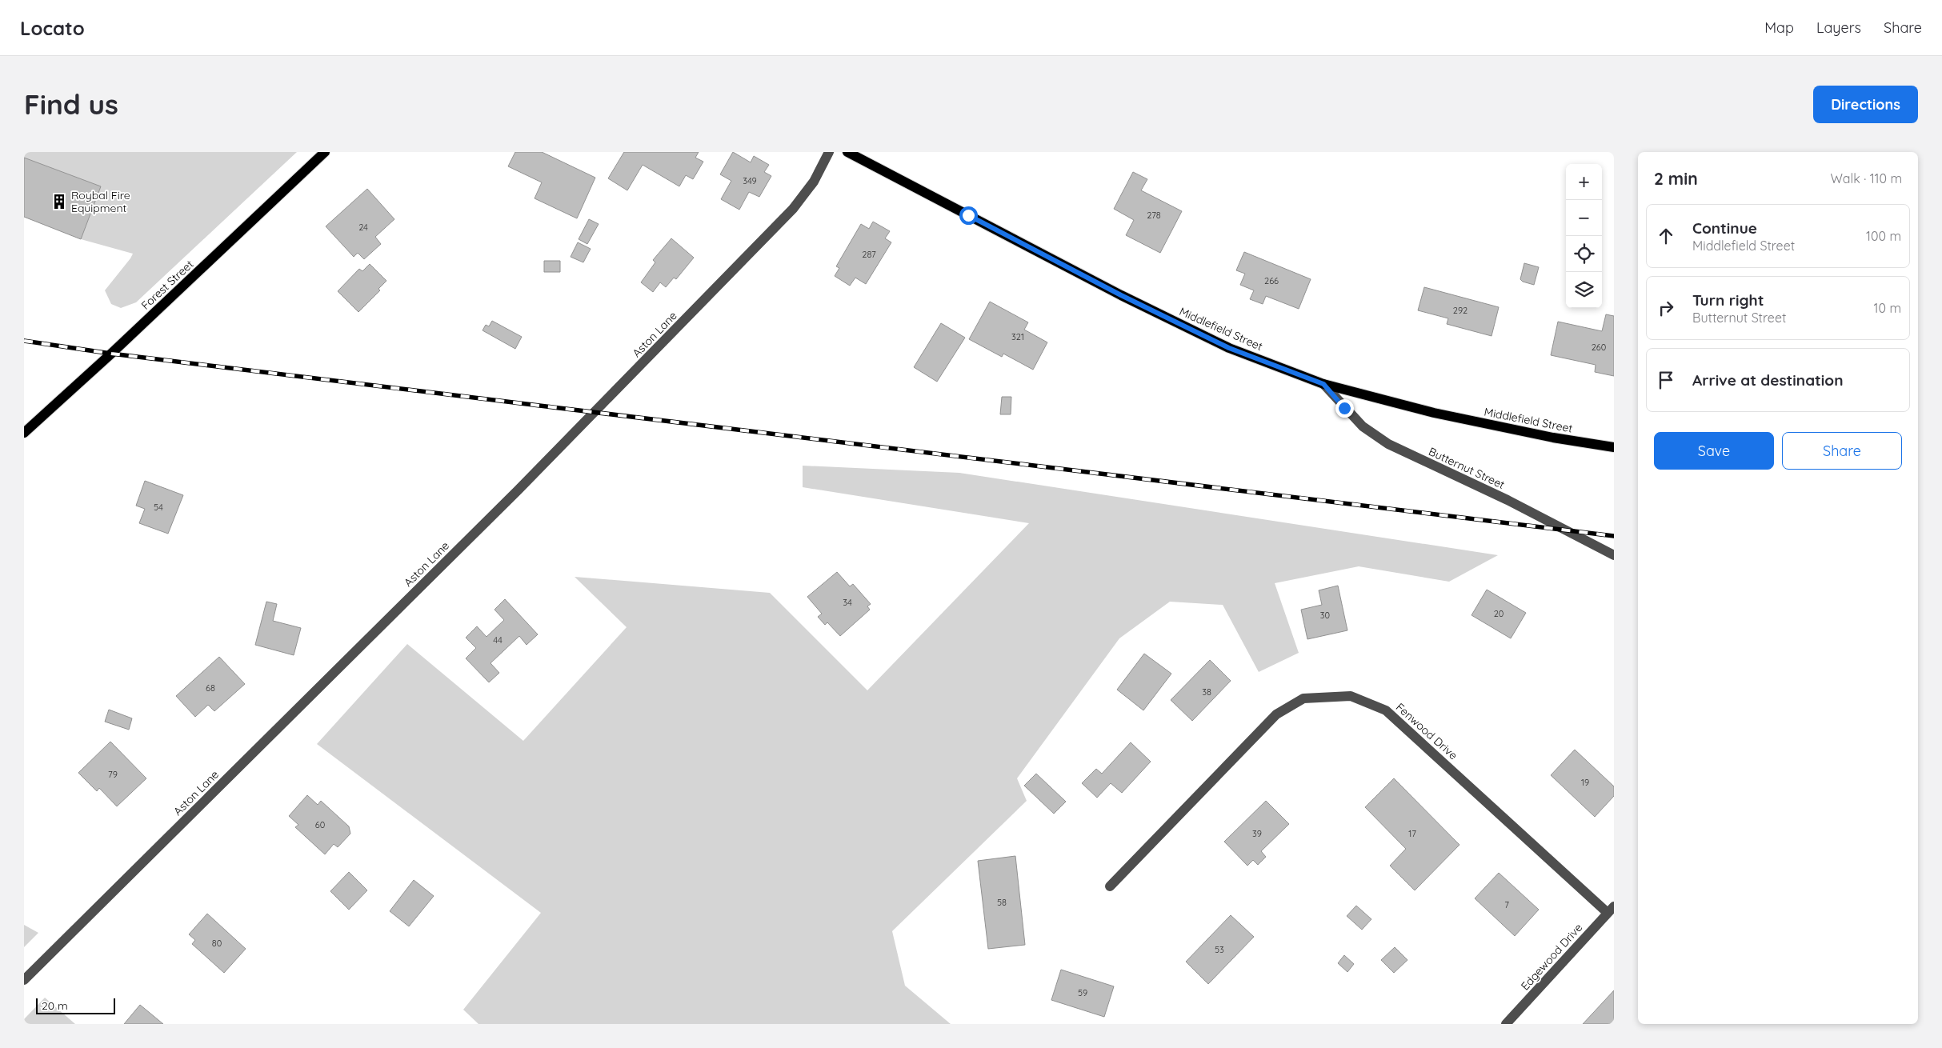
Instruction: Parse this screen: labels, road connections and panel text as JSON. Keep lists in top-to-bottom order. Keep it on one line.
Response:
{"streets":{"main road":["Forest Street","Middlefield Street"],"street":["Aston Lane","Butternut Street","Fenwood Drive","Edgewood Drive"]},"crossings":[["Middlefield Street","Butternut Street"],["Fenwood Drive","Edgewood Drive"]],"places":{"building":["Roybal Fire Equipment"]},"house_numbers":["349","278","24","287","266","292","321","260","54","34","20","30","44","68","38","79","19","60","39","17","58","7","80","53","59"],"scale_bar":"20 m","page":{"header":"Locato","nav":["Map","Layers","Share"],"buttons":["Directions",["Save","Share"]],"title":"Find us","heading":["2 min","Walk · 110 m"],"map_buttons":["+","−"],"list":[["Continue","Middlefield Street","100 m"],["Turn right","Butternut Street","10 m"],"Arrive at destination"],"scale":"20 m"}}
